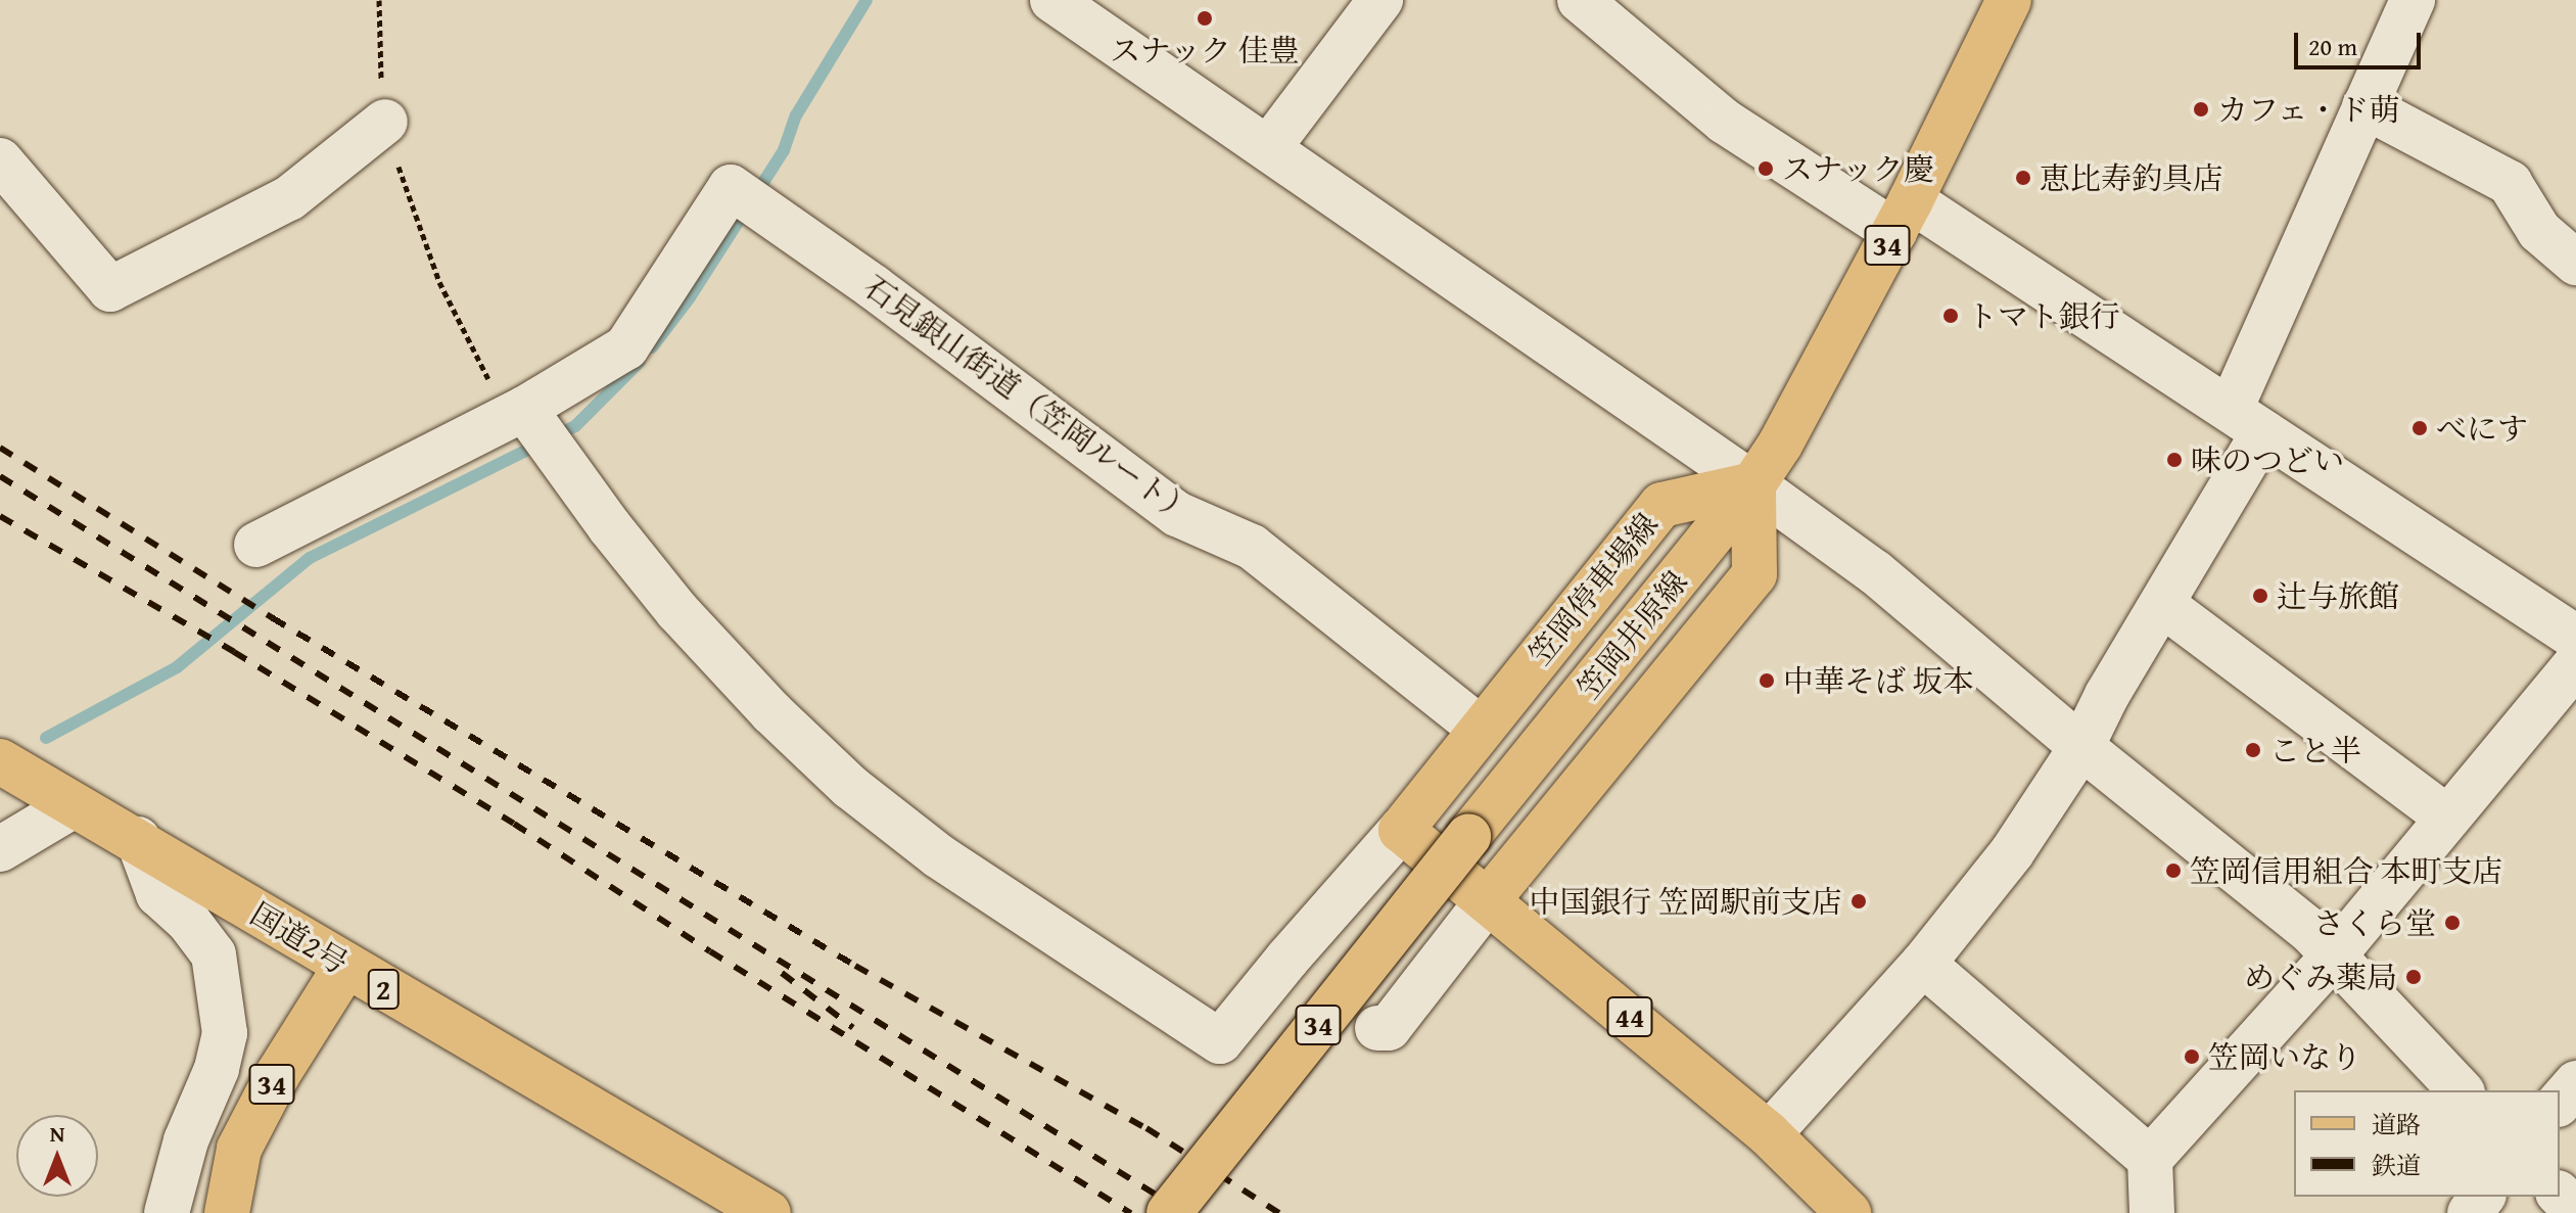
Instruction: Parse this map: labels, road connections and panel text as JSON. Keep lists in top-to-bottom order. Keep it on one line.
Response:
{"streets":{"main road":["34","笠岡停車場線","笠岡井原線","国道2号","2","44"],"street":["石見銀山街道（笠岡ルート）"]},"crossings":[["34","国道2号"],["石見銀山街道（笠岡ルート）","笠岡停車場線"],["笠岡停車場線","笠岡井原線"],["笠岡停車場線","44"]],"places":["スナック 佳豊","カフェ・ド萌","スナック慶","恵比寿釣具店","トマト銀行","べにす","味のつどい","辻与旅館","中華そば 坂本","こと半","笠岡信用組合 本町支店","中国銀行 笠岡駅前支店","さくら堂","めぐみ薬局","笠岡いなり"],"legend":["道路","鉄道"],"scale_bar":"20 m","north":"top"}
